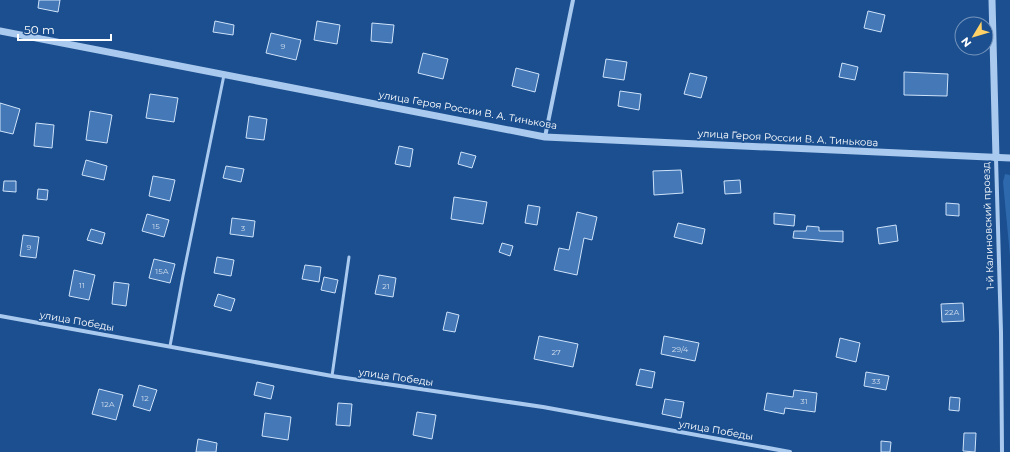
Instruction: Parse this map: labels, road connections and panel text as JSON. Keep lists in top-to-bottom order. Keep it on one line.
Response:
{"streets":{"street":["улица Героя России В. А. Тинькова","1-й Калиновский проезд","улица Победы"]},"crossings":[["улица Героя России В. А. Тинькова","1-й Калиновский проезд"]],"house_numbers":["9","15","3","9","15А","11","21","22А","29/4","27","33","12","31","12А"],"scale_bar":"50 m","north":"bottom left"}
